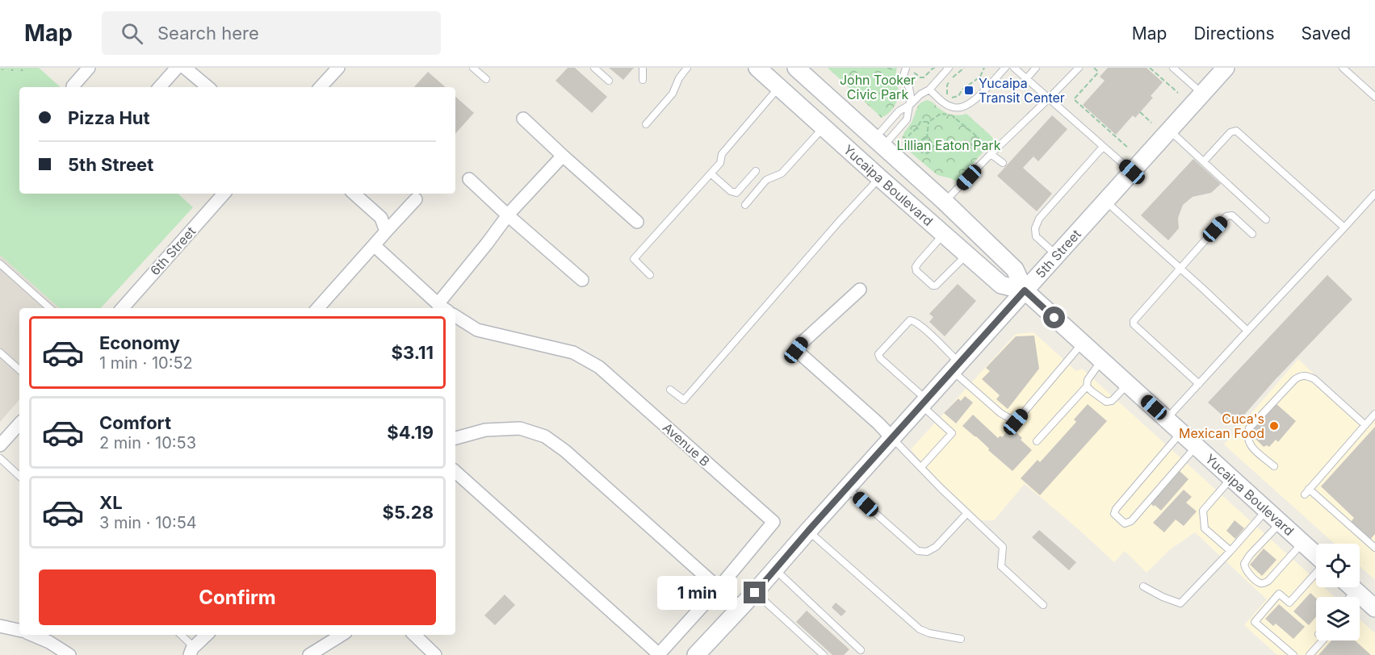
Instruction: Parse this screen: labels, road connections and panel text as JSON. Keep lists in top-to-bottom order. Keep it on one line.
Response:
{"streets":{"main road":["Yucaipa Boulevard","5th Street"],"street":["6th Street","Avenue B"]},"crossings":[["Yucaipa Boulevard","5th Street"]],"parks":["John Tooker Civic Park","Lillian Eaton Park"],"places":{"transit":["Yucaipa Transit Center"],"other":["Cuca's Mexican Food"]},"page":{"header":"Map","search":"Search here","nav":["Map","Directions","Saved"],"banner":["Pizza Hut","5th Street"],"list":[{"name":"Economy","note":"1 min · 10:52","value":"$3.11"},{"name":"Comfort","note":"2 min · 10:53","value":"$4.19"},{"name":"XL","note":"3 min · 10:54","value":"$5.28"}],"buttons":"Confirm","bubble":"1 min"}}
